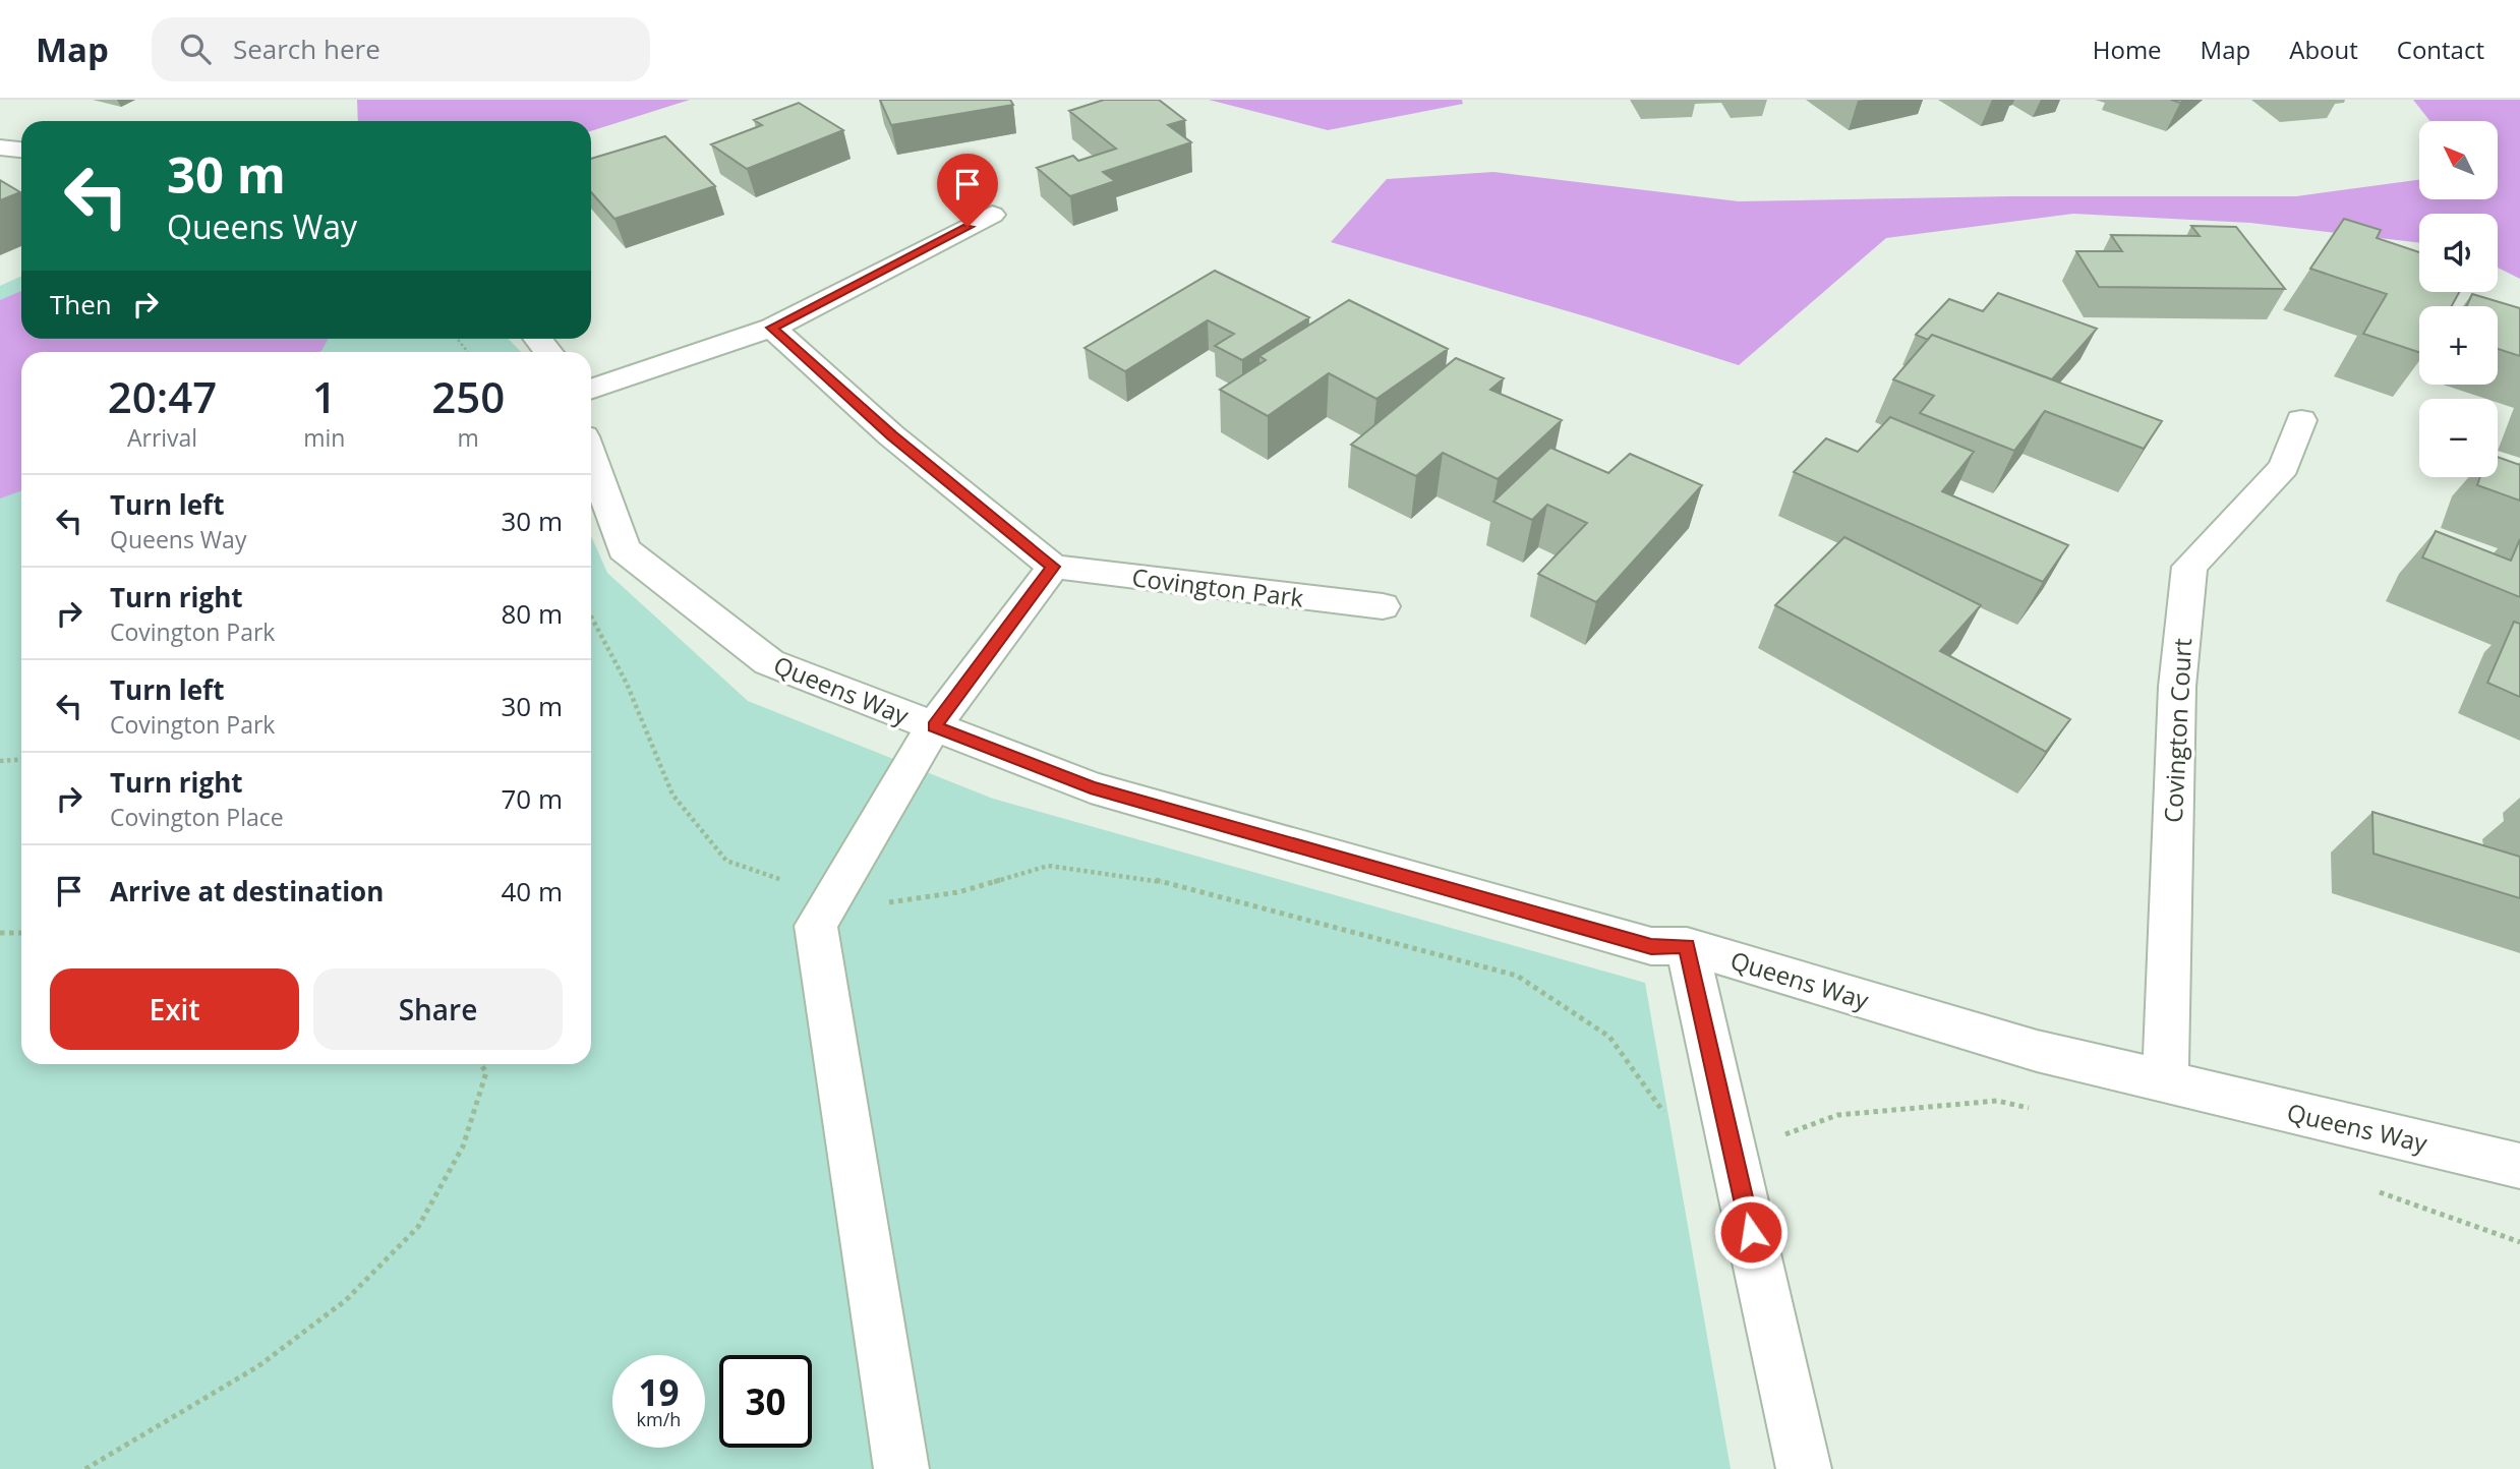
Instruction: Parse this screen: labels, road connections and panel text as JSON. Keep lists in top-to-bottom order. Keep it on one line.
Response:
{"streets":{"street":["Covington Park","Queens Way","Covington Court"]},"crossings":[["Queens Way","Covington Court"]],"north":"top left","page":{"header":"Map","search":"Search here","nav":["Home","Map","About","Contact"],"map_buttons":["+","−"],"turn":["30 m","Queens Way"],"then":"Then","eta":["20:47","Arrival","1","min","250","m"],"list":[{"name":"Turn left","note":"Queens Way","value":"30 m"},{"name":"Turn right","note":"Covington Park","value":"80 m"},{"name":"Turn left","note":"Covington Park","value":"30 m"},{"name":"Turn right","note":"Covington Place","value":"70 m"},{"name":"Arrive at destination","value":"40 m"}],"buttons":["Exit","Share"],"speed":"19 km/h","limit":"30"}}
